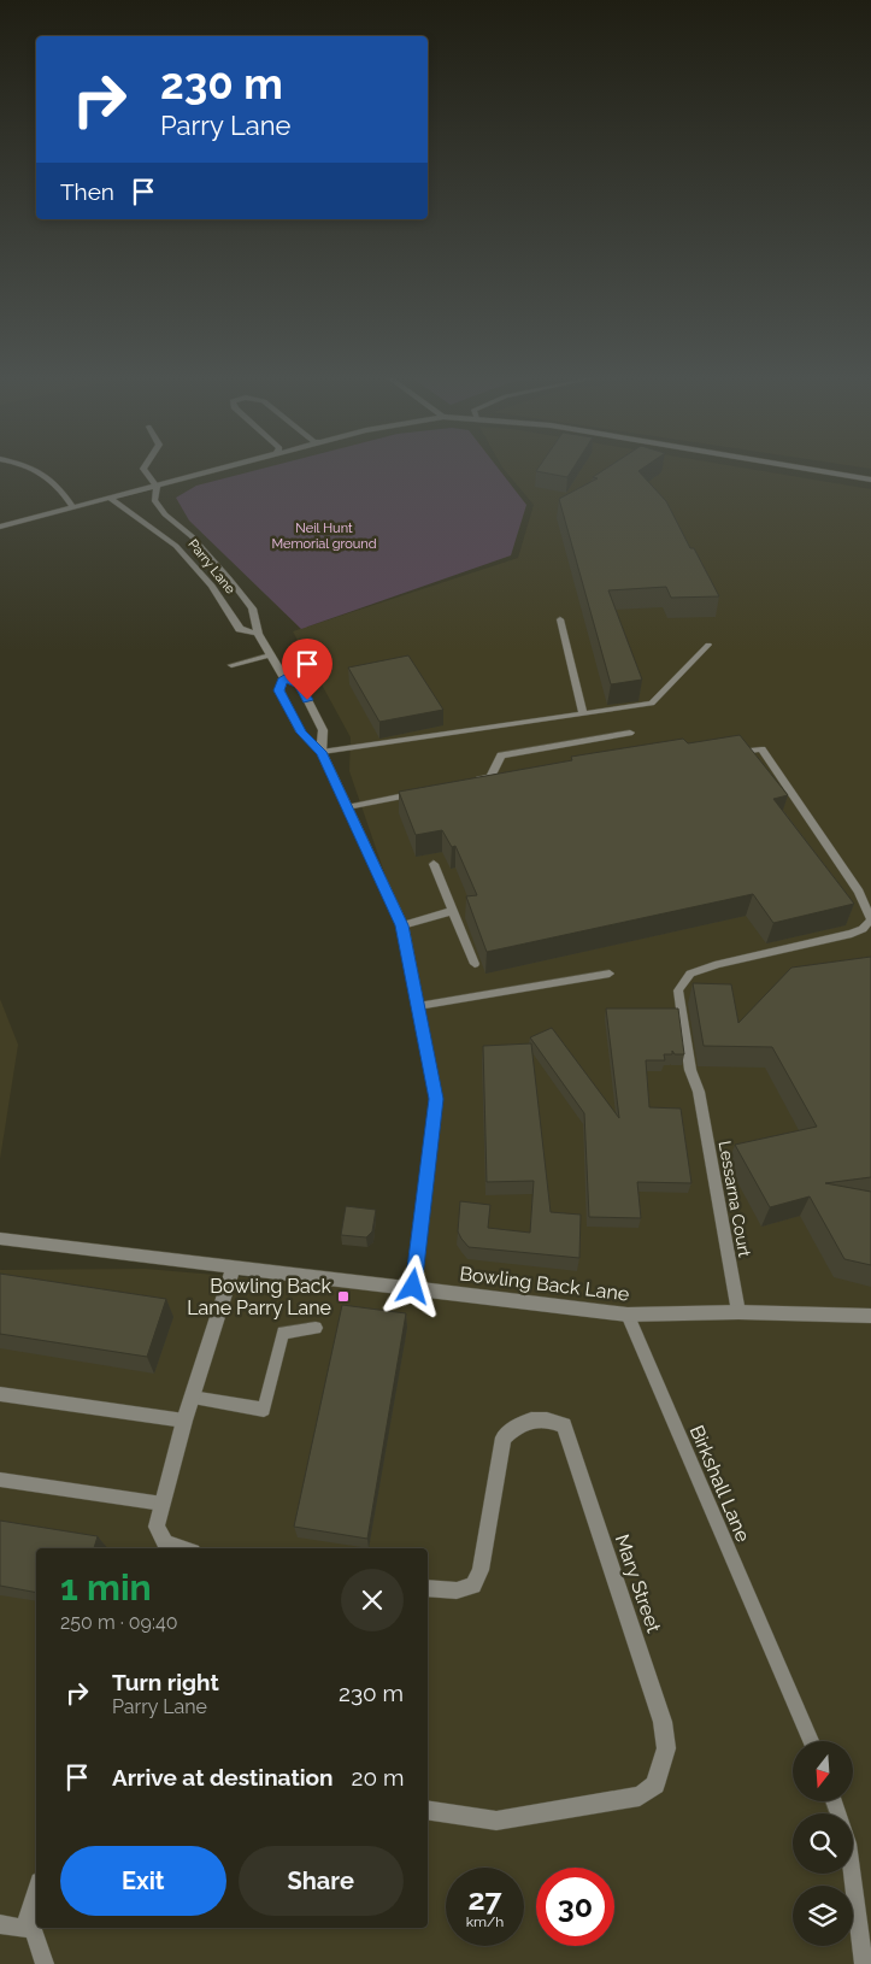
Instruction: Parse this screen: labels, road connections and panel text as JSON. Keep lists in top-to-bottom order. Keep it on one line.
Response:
{"streets":{"street":["Parry Lane","Bowling Back Lane","Mary Street"],"lane":["Lessarna Court","Birkshall Lane"]},"crossings":[["Parry Lane","Bowling Back Lane"],["Lessarna Court","Bowling Back Lane"],["Bowling Back Lane","Birkshall Lane"]],"parks":["Neil Hunt Memorial ground"],"places":{"transit":["Bowling Back Lane Parry Lane"]},"north":"bottom","page":{"turn":["230 m","Parry Lane"],"then":"Then","heading":["1 min","250 m · 09:40"],"list":[{"name":"Turn right","note":"Parry Lane","value":"230 m"},{"name":"Arrive at destination","value":"20 m"}],"buttons":["Exit","Share"],"speed":"27 km/h","limit":"30"}}
